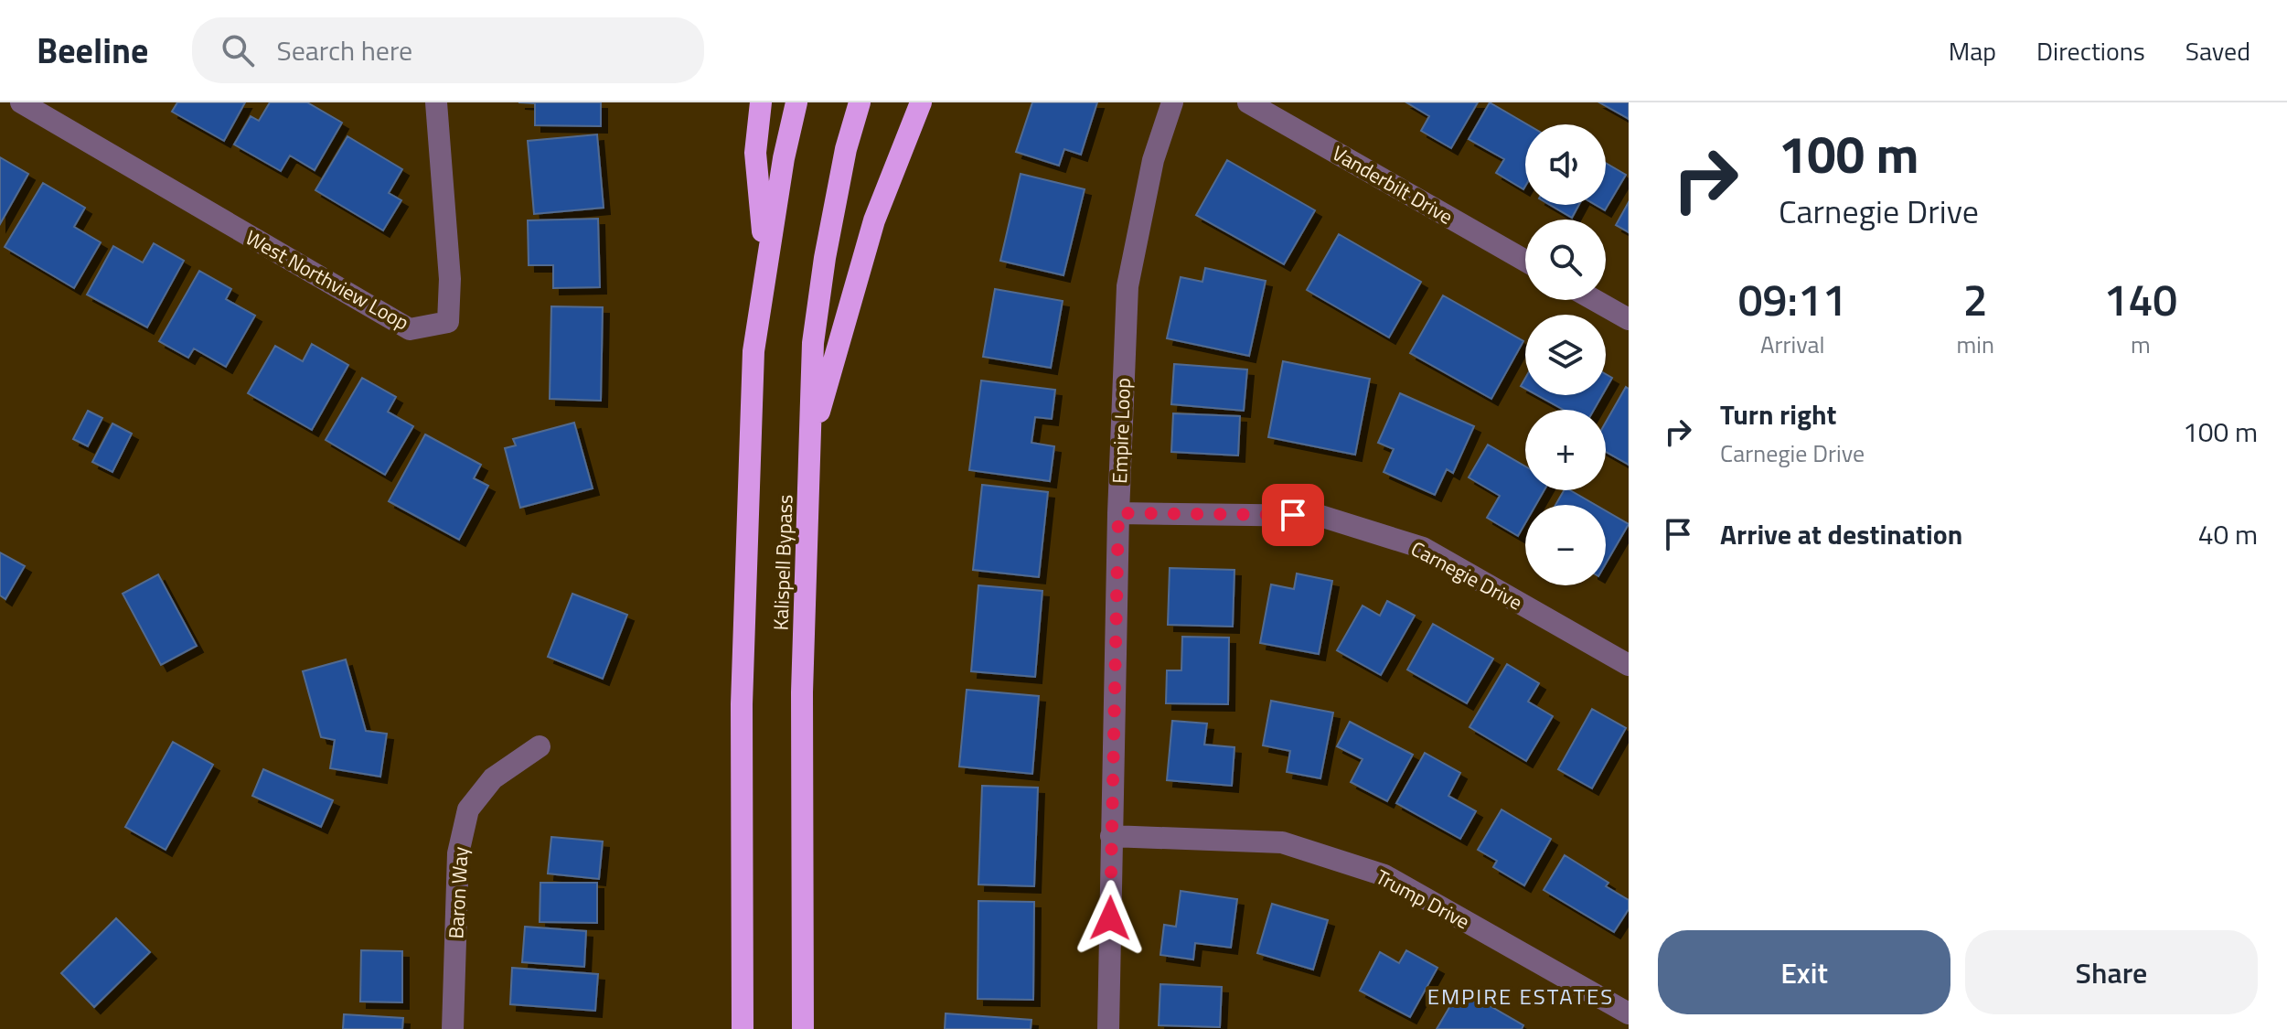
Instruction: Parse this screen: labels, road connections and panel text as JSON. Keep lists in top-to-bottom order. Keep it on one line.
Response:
{"streets":{"highway":["Kalispell Bypass"],"street":["Vanderbilt Drive","West Northview Loop","Empire Loop","Carnegie Drive","Baron Way","Trump Drive"]},"crossings":[["Empire Loop","Carnegie Drive"],["Empire Loop","Trump Drive"]],"districts":["EMPIRE ESTATES"],"page":{"header":"Beeline","search":"Search here","nav":["Map","Directions","Saved"],"turn":["100 m","Carnegie Drive"],"map_buttons":["+","−"],"eta":["09:11","Arrival","2","min","140","m"],"list":[{"name":"Turn right","note":"Carnegie Drive","value":"100 m"},{"name":"Arrive at destination","value":"40 m"}],"buttons":["Exit","Share"]}}
